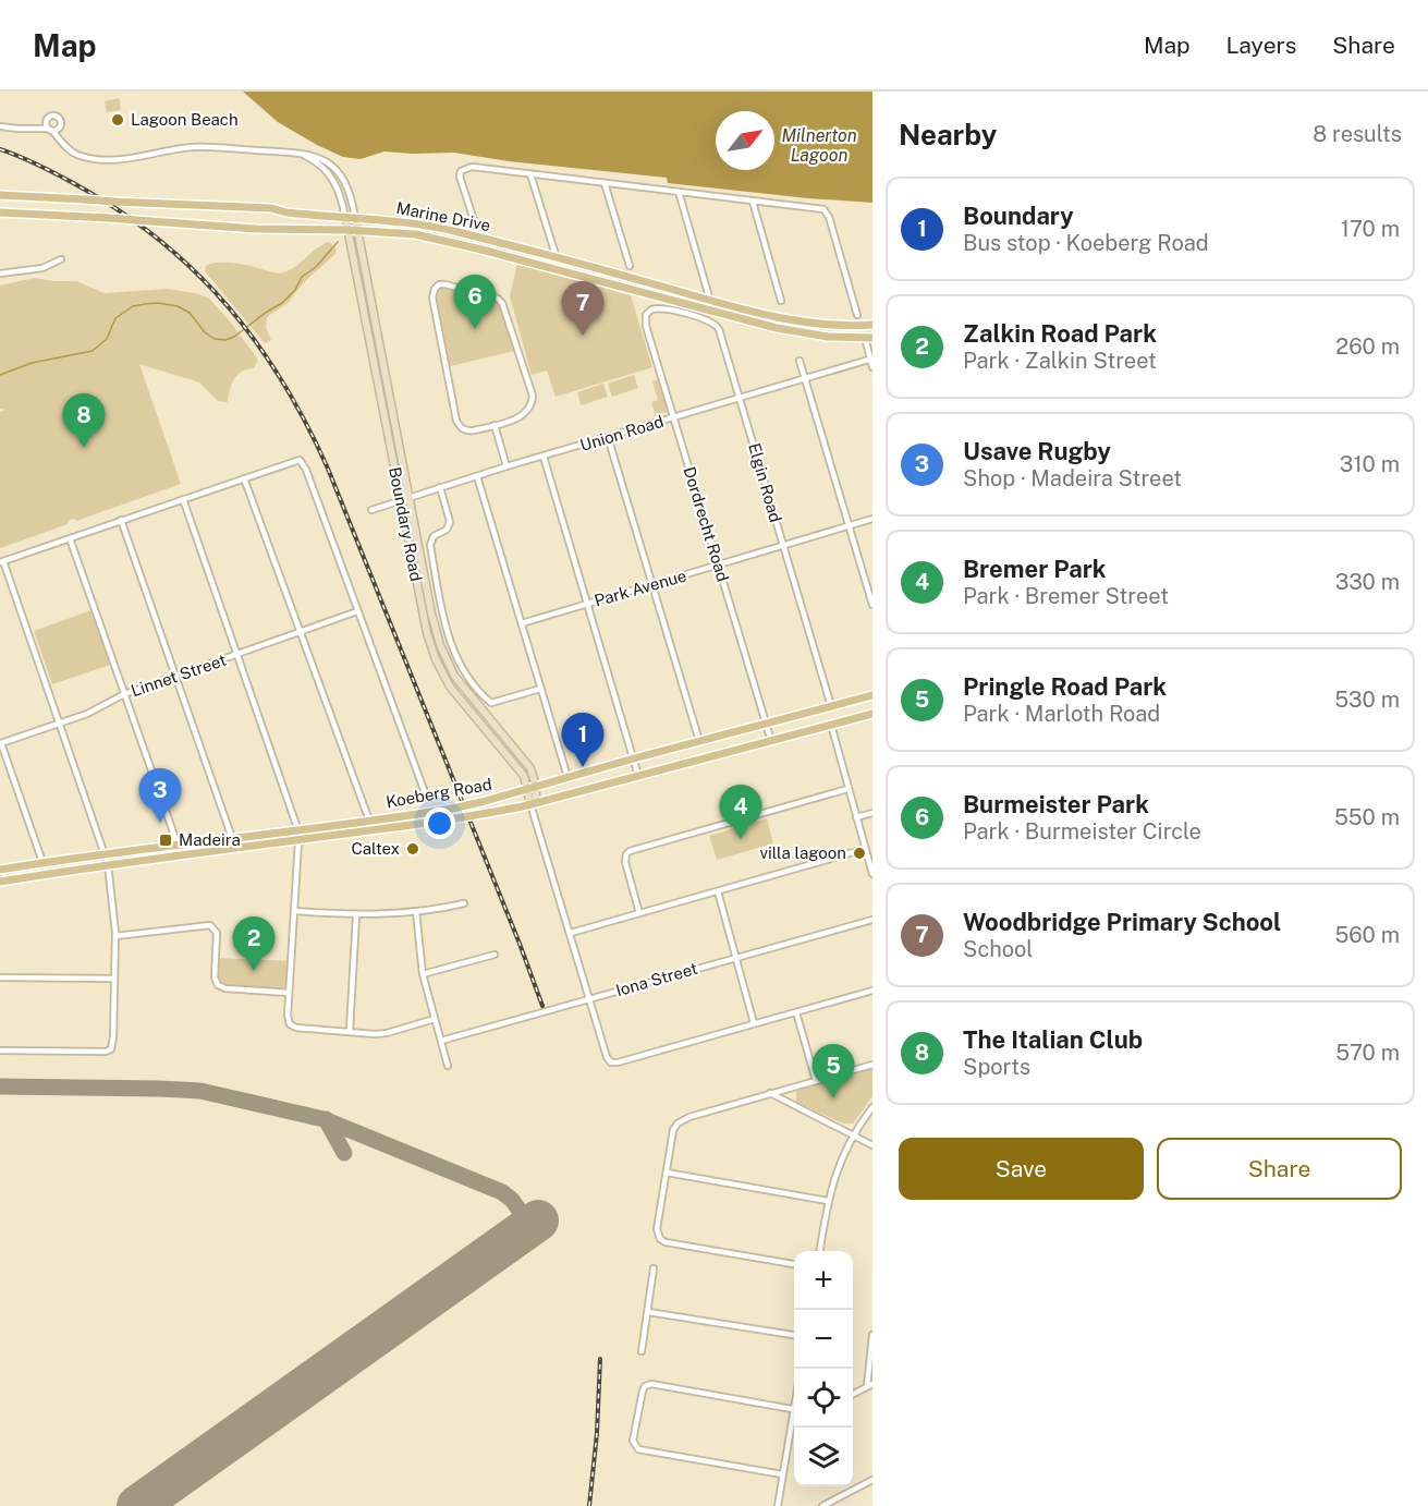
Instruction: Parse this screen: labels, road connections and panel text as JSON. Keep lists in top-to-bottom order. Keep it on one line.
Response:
{"streets":{"main road":["Marine Drive","Boundary Road","Koeberg Road"],"street":["Union Road","Elgin Road","Dordrecht Road","Park Avenue","Linnet Street","Iona Street"]},"crossings":[["Marine Drive","Boundary Road"],["Union Road","Elgin Road"],["Union Road","Boundary Road"],["Union Road","Dordrecht Road"],["Elgin Road","Dordrecht Road"],["Elgin Road","Park Avenue"],["Elgin Road","Koeberg Road"],["Boundary Road","Koeberg Road"],["Dordrecht Road","Park Avenue"],["Dordrecht Road","Koeberg Road"]],"water":["Milnerton Lagoon"],"places":{"other":["Lagoon Beach","Caltex","villa lagoon"],"transit":["Madeira"]},"north":"top right","page":{"header":"Map","nav":["Map","Layers","Share"],"heading":["Nearby","8 results"],"list":[{"mark":"1","name":"Boundary","note":"Bus stop · Koeberg Road","value":"170 m"},{"mark":"2","name":"Zalkin Road Park","note":"Park · Zalkin Street","value":"260 m"},{"mark":"3","name":"Usave Rugby","note":"Shop · Madeira Street","value":"310 m"},{"mark":"4","name":"Bremer Park","note":"Park · Bremer Street","value":"330 m"},{"mark":"5","name":"Pringle Road Park","note":"Park · Marloth Road","value":"530 m"},{"mark":"6","name":"Burmeister Park","note":"Park · Burmeister Circle","value":"550 m"},{"mark":"7","name":"Woodbridge Primary School","note":"School","value":"560 m"},{"mark":"8","name":"The Italian Club","note":"Sports","value":"570 m"}],"pins":["6","7","8","1","3","4","2","5"],"buttons":["Save","Share"],"map_buttons":["+","−"]}}
